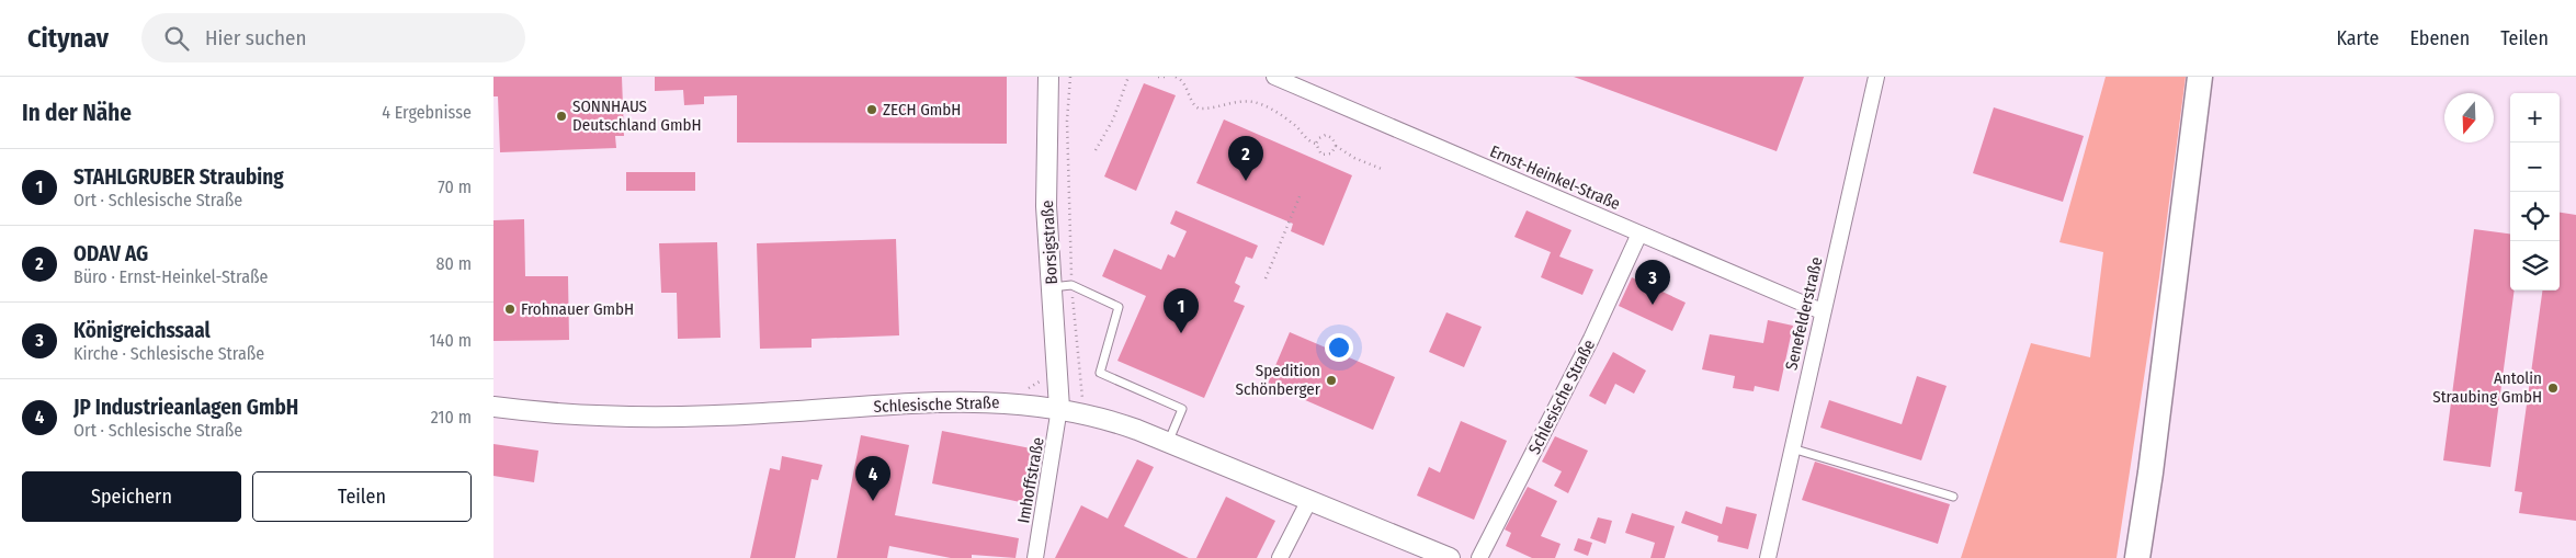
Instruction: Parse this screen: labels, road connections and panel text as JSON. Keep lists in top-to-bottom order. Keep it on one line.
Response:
{"streets":{"street":["Ernst-Heinkel-Straße","Borsigstraße","Senefelderstraße","Schlesische Straße","Imhoffstraße"]},"crossings":[["Ernst-Heinkel-Straße","Senefelderstraße"],["Ernst-Heinkel-Straße","Schlesische Straße"],["Borsigstraße","Schlesische Straße"],["Borsigstraße","Imhoffstraße"],["Schlesische Straße","Imhoffstraße"]],"places":["ZECH GmbH","SONNHAUS Deutschland GmbH","Frohnauer GmbH","Spedition Schönberger","Antolin Straubing GmbH"],"north":"bottom","page":{"header":"Citynav","search":"Hier suchen","nav":["Karte","Ebenen","Teilen"],"heading":["In der Nähe","4 Ergebnisse"],"map_buttons":["+","−"],"pins":["2","3","1","4"],"list":[{"mark":"1","name":"STAHLGRUBER Straubing","note":"Ort · Schlesische Straße","value":"70 m"},{"mark":"2","name":"ODAV AG","note":"Büro · Ernst-Heinkel-Straße","value":"80 m"},{"mark":"3","name":"Königreichssaal","note":"Kirche · Schlesische Straße","value":"140 m"},{"mark":"4","name":"JP Industrieanlagen GmbH","note":"Ort · Schlesische Straße","value":"210 m"}],"buttons":["Speichern","Teilen"]}}
